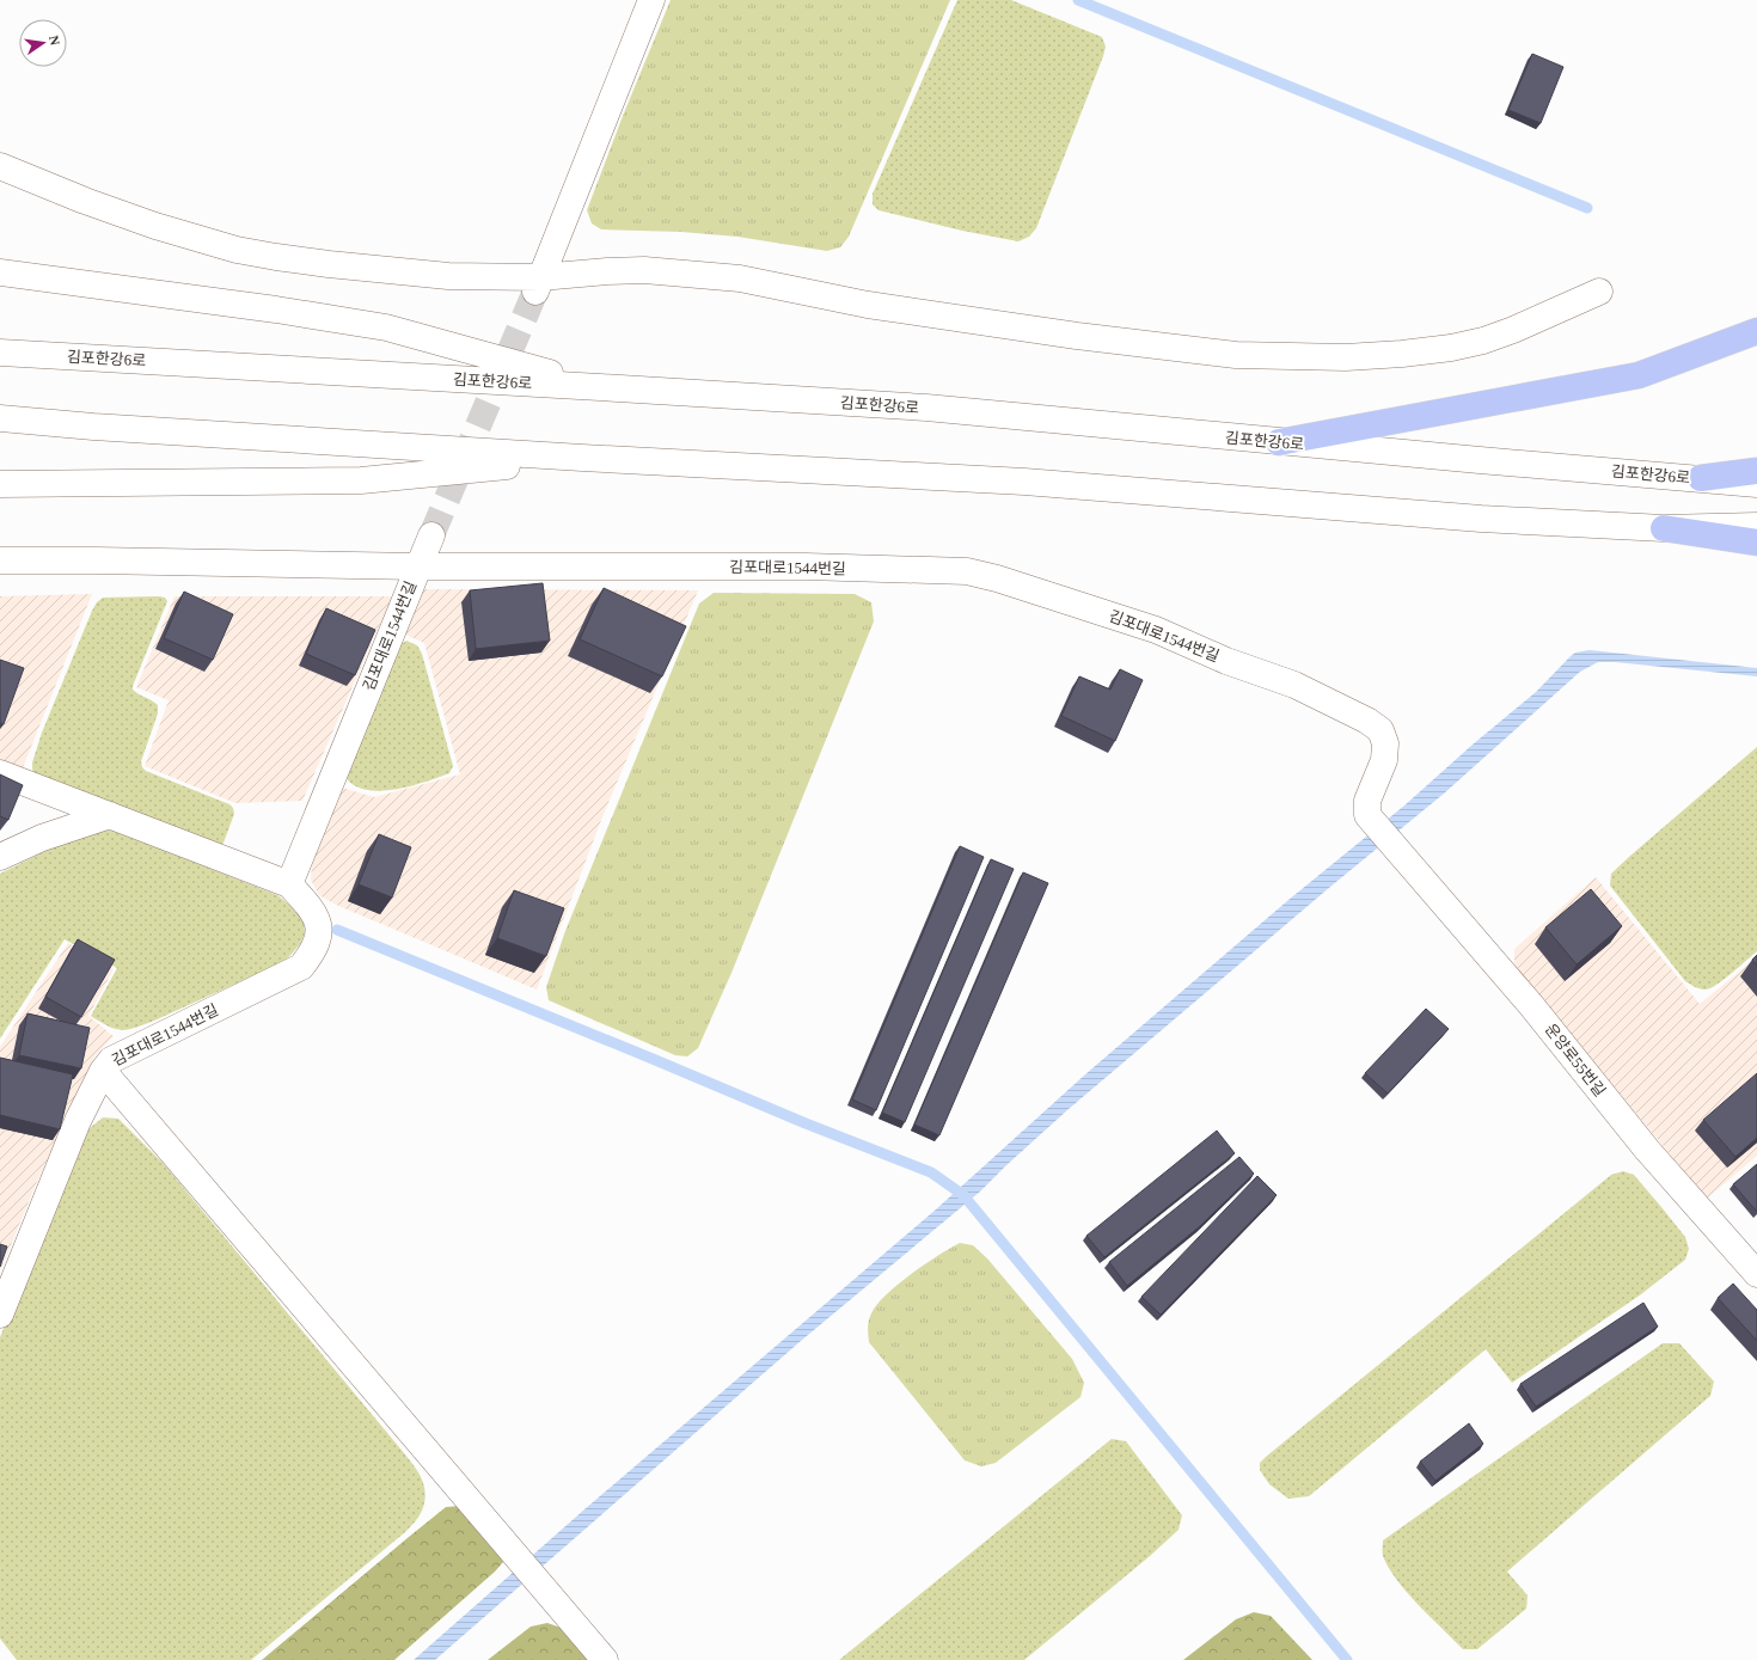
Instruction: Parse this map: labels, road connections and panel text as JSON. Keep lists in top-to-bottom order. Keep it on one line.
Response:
{"streets":{"street":["김포한강6로","김포대로1544번길","운양로55번길"]},"crossings":[["김포대로1544번길","운양로55번길"]],"north":"right"}
